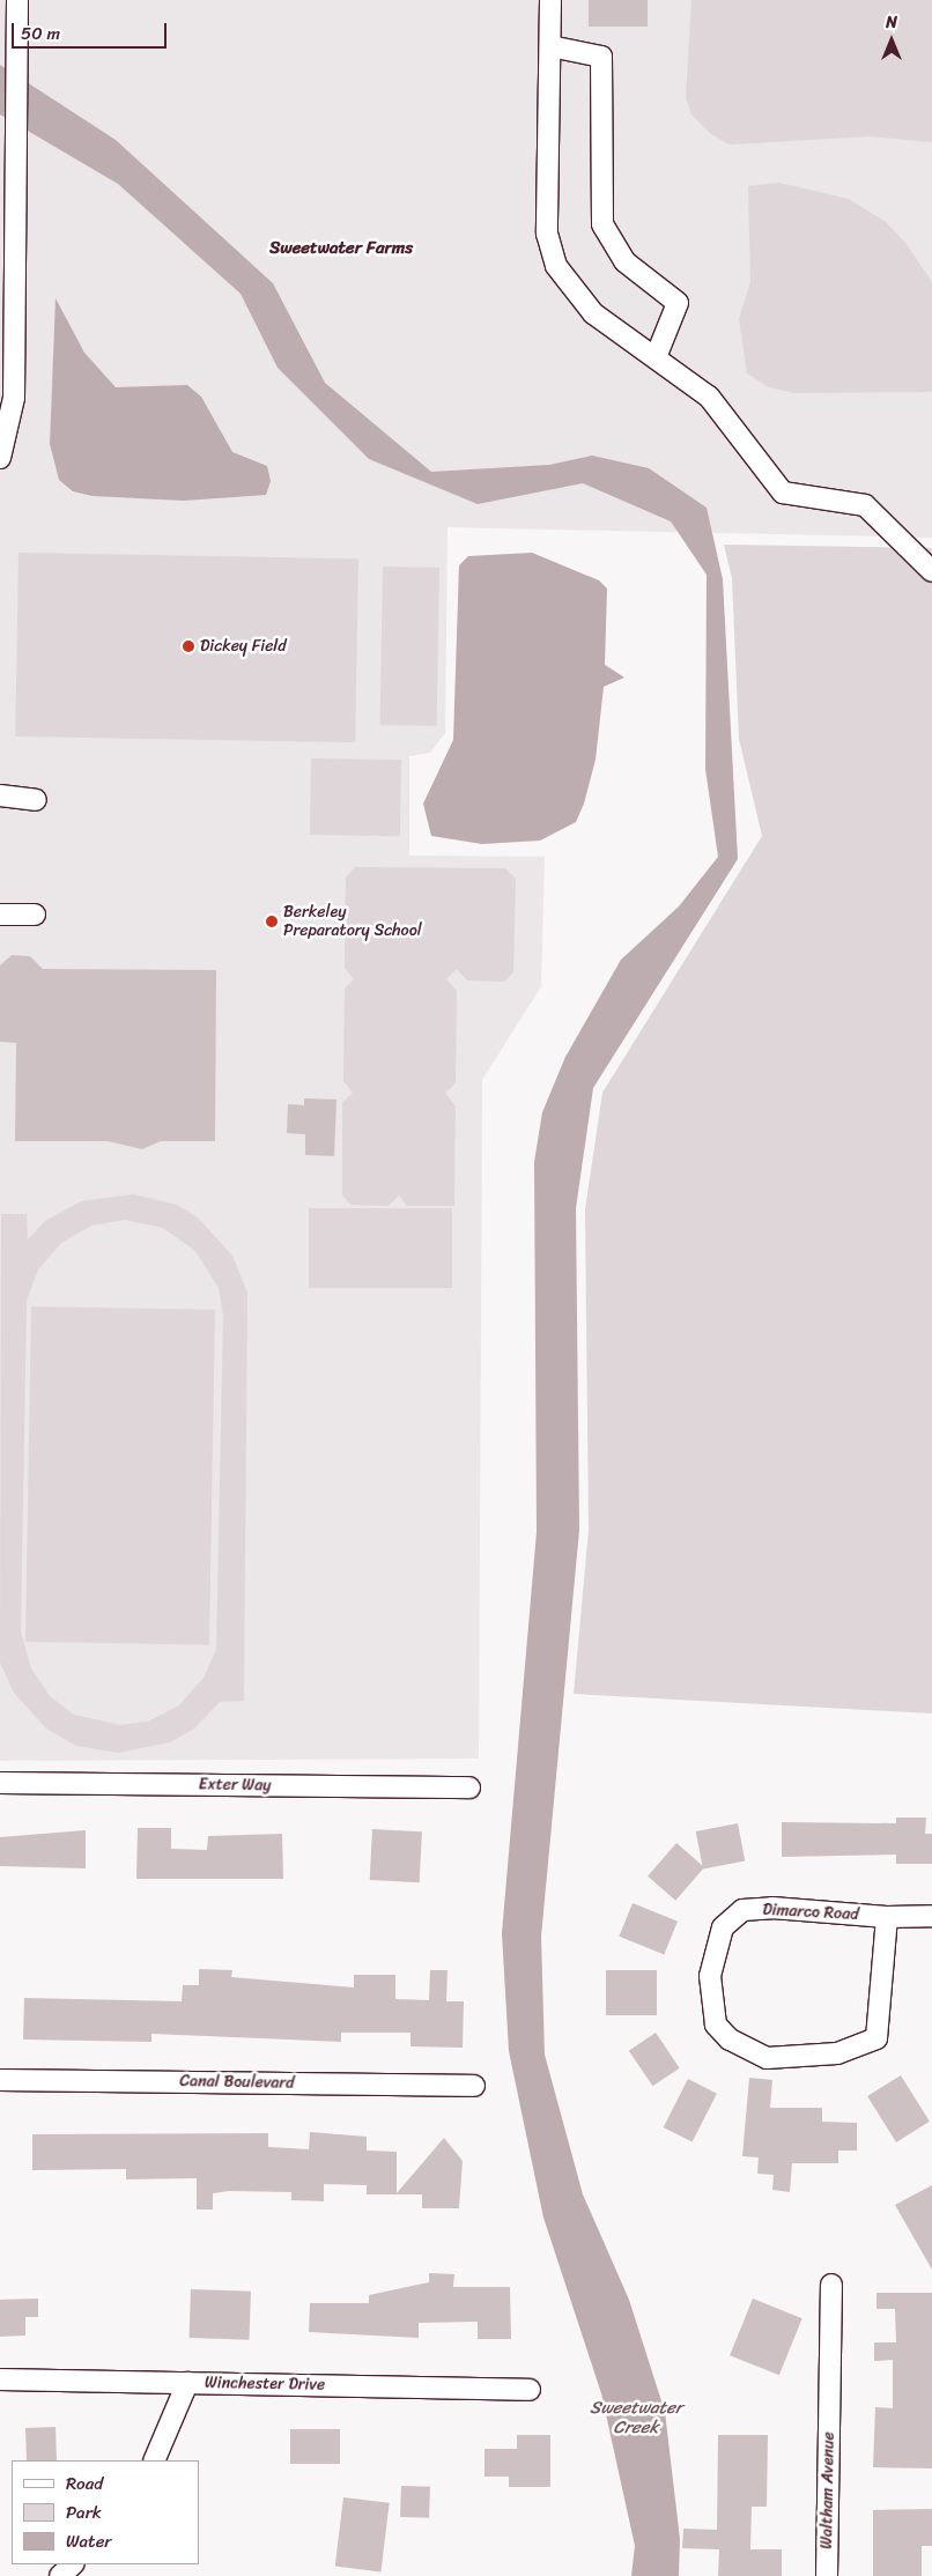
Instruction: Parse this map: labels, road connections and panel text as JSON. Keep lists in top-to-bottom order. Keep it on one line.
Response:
{"streets":{"street":["Exter Way","Dimarco Road","Canal Boulevard","Winchester Drive","Waltham Avenue"]},"districts":["Sweetwater Farms"],"water":["Sweetwater Creek"],"places":["Dickey Field","Berkeley Preparatory School"],"legend":["Road","Park","Water"],"scale_bar":"50 m","north":"top"}
